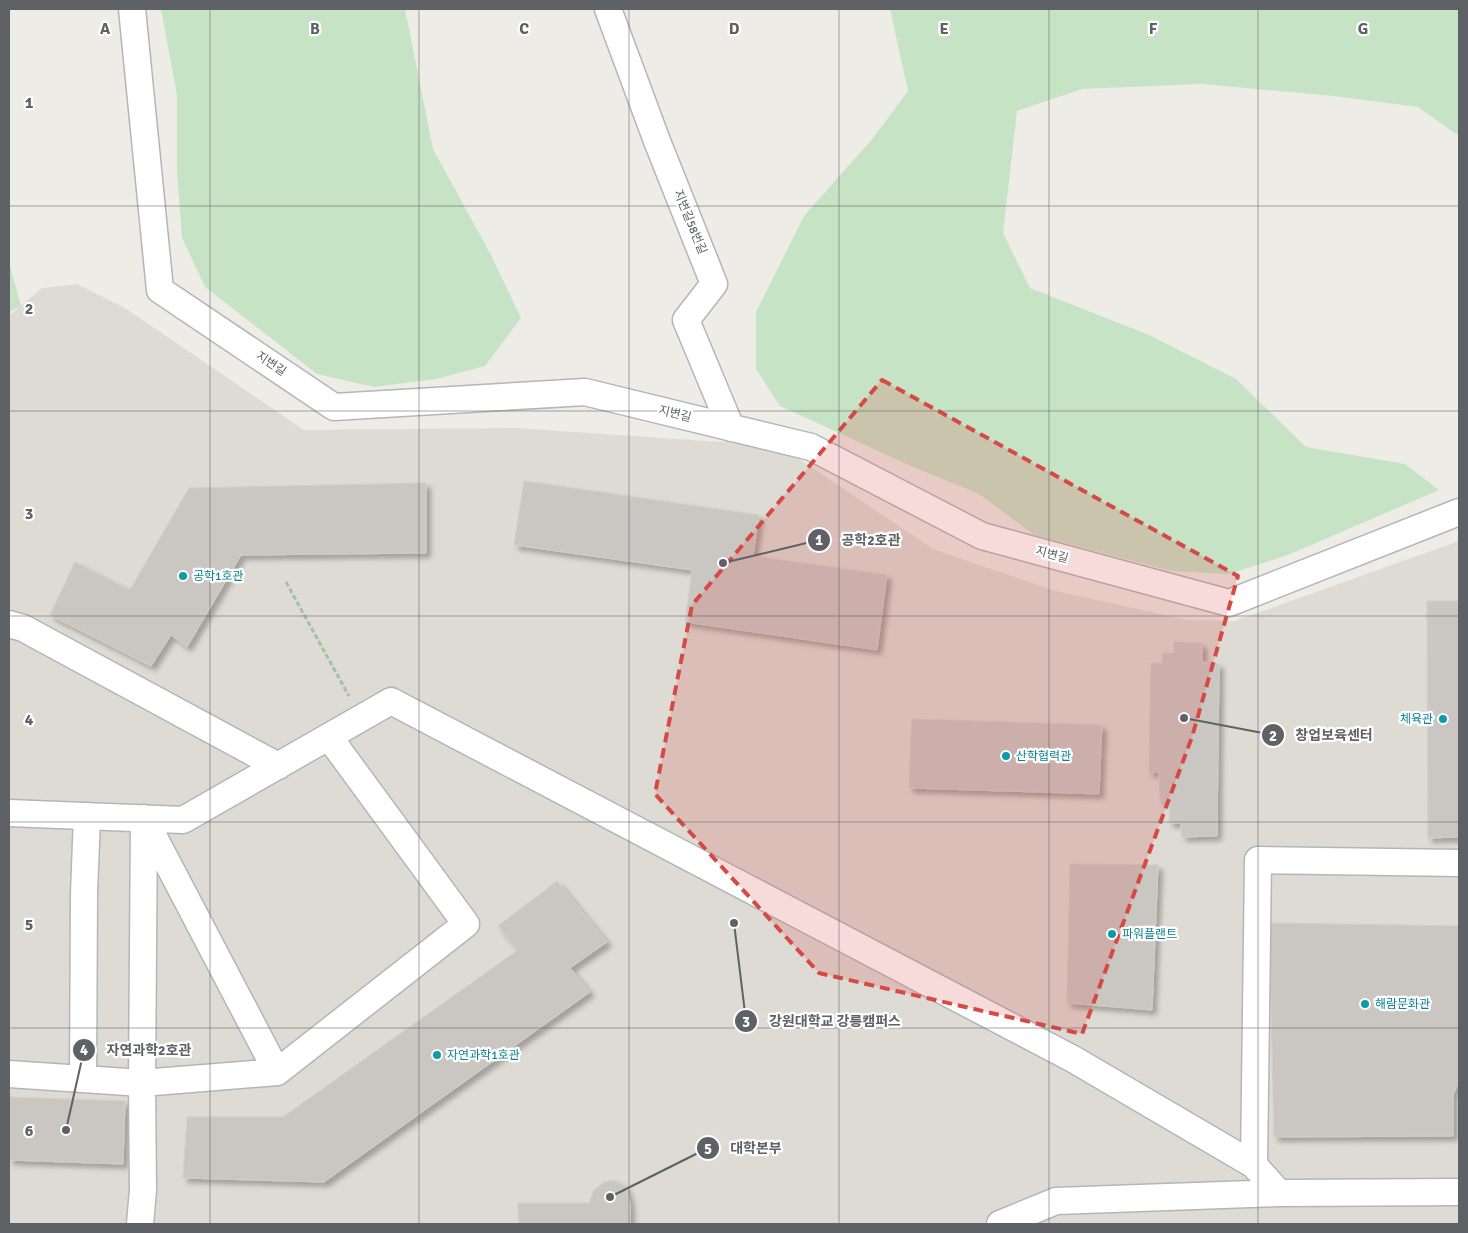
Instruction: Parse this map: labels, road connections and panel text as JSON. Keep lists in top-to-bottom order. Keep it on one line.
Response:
{"streets":{"street":["지변길58번길","지변길"]},"crossings":[["지변길58번길","지변길"]],"places":["공학2호관","공학1호관","창업보육센터","체육관","산학협력관","강원대학교 강릉캠퍼스","파워플랜트","해람문화관","자연과학1호관","자연과학2호관","대학본부"],"grid":{"columns":["A","B","C","D","E","F","G"],"rows":["1","2","3","4","5","6"]}}
